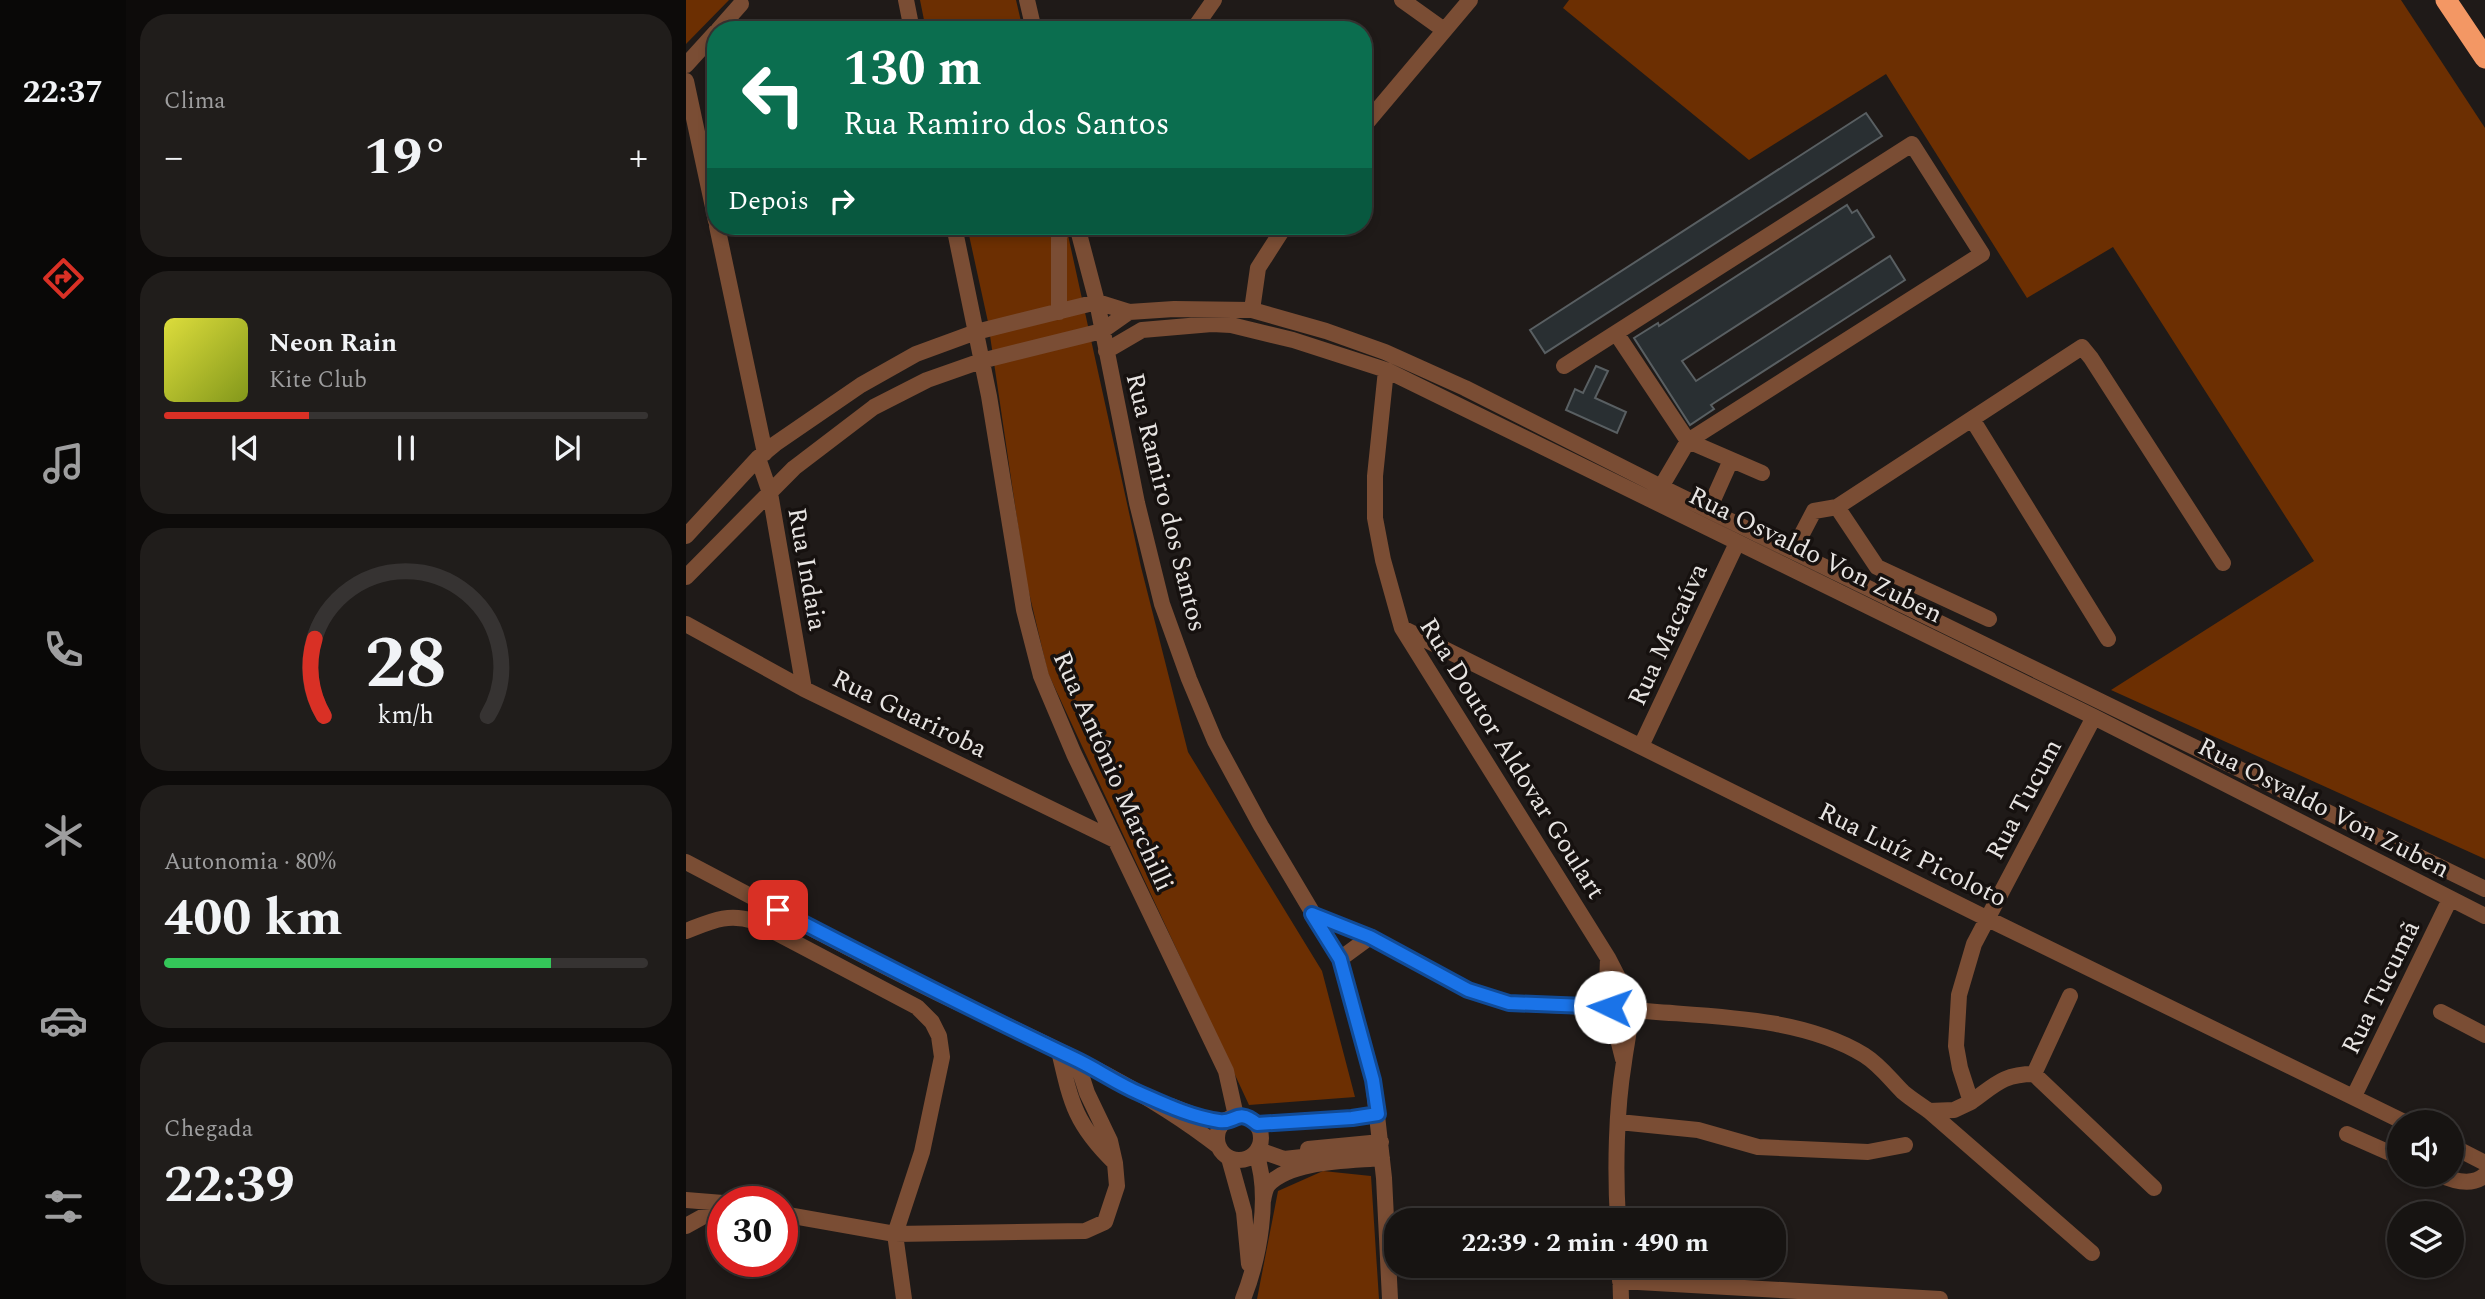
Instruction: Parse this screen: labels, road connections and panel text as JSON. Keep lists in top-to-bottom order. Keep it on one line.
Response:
{"streets":{"street":["Rua Ramiro dos Santos","Rua Osvaldo Von Zuben","Rua Indaia","Rua Macaúva","Rua Guariroba","Rua Doutor Aldovar Goulart","Rua Antônio Marchilli","Rua Tucum","Rua Luíz Picoloto","Rua Tucumã"]},"crossings":[["Rua Ramiro dos Santos","Rua Osvaldo Von Zuben"],["Rua Osvaldo Von Zuben","Rua Macaúva"],["Rua Osvaldo Von Zuben","Rua Doutor Aldovar Goulart"],["Rua Osvaldo Von Zuben","Rua Tucum"],["Rua Osvaldo Von Zuben","Rua Tucumã"],["Rua Indaia","Rua Guariroba"],["Rua Macaúva","Rua Luíz Picoloto"],["Rua Guariroba","Rua Antônio Marchilli"],["Rua Doutor Aldovar Goulart","Rua Luíz Picoloto"],["Rua Tucum","Rua Luíz Picoloto"],["Rua Luíz Picoloto","Rua Tucumã"]],"page":{"tabs":"22:37","tile":["Clima",["Autonomia · 80%","400 km"],["Chegada","22:39"]],"turn":["130 m","Rua Ramiro dos Santos"],"heat":["−","19°","+"],"then":"Depois","song":["Neon Rain","Kite Club"],"limit":"30","trip":"22:39 · 2 min · 490 m","gauge":["28","km/h"]}}
